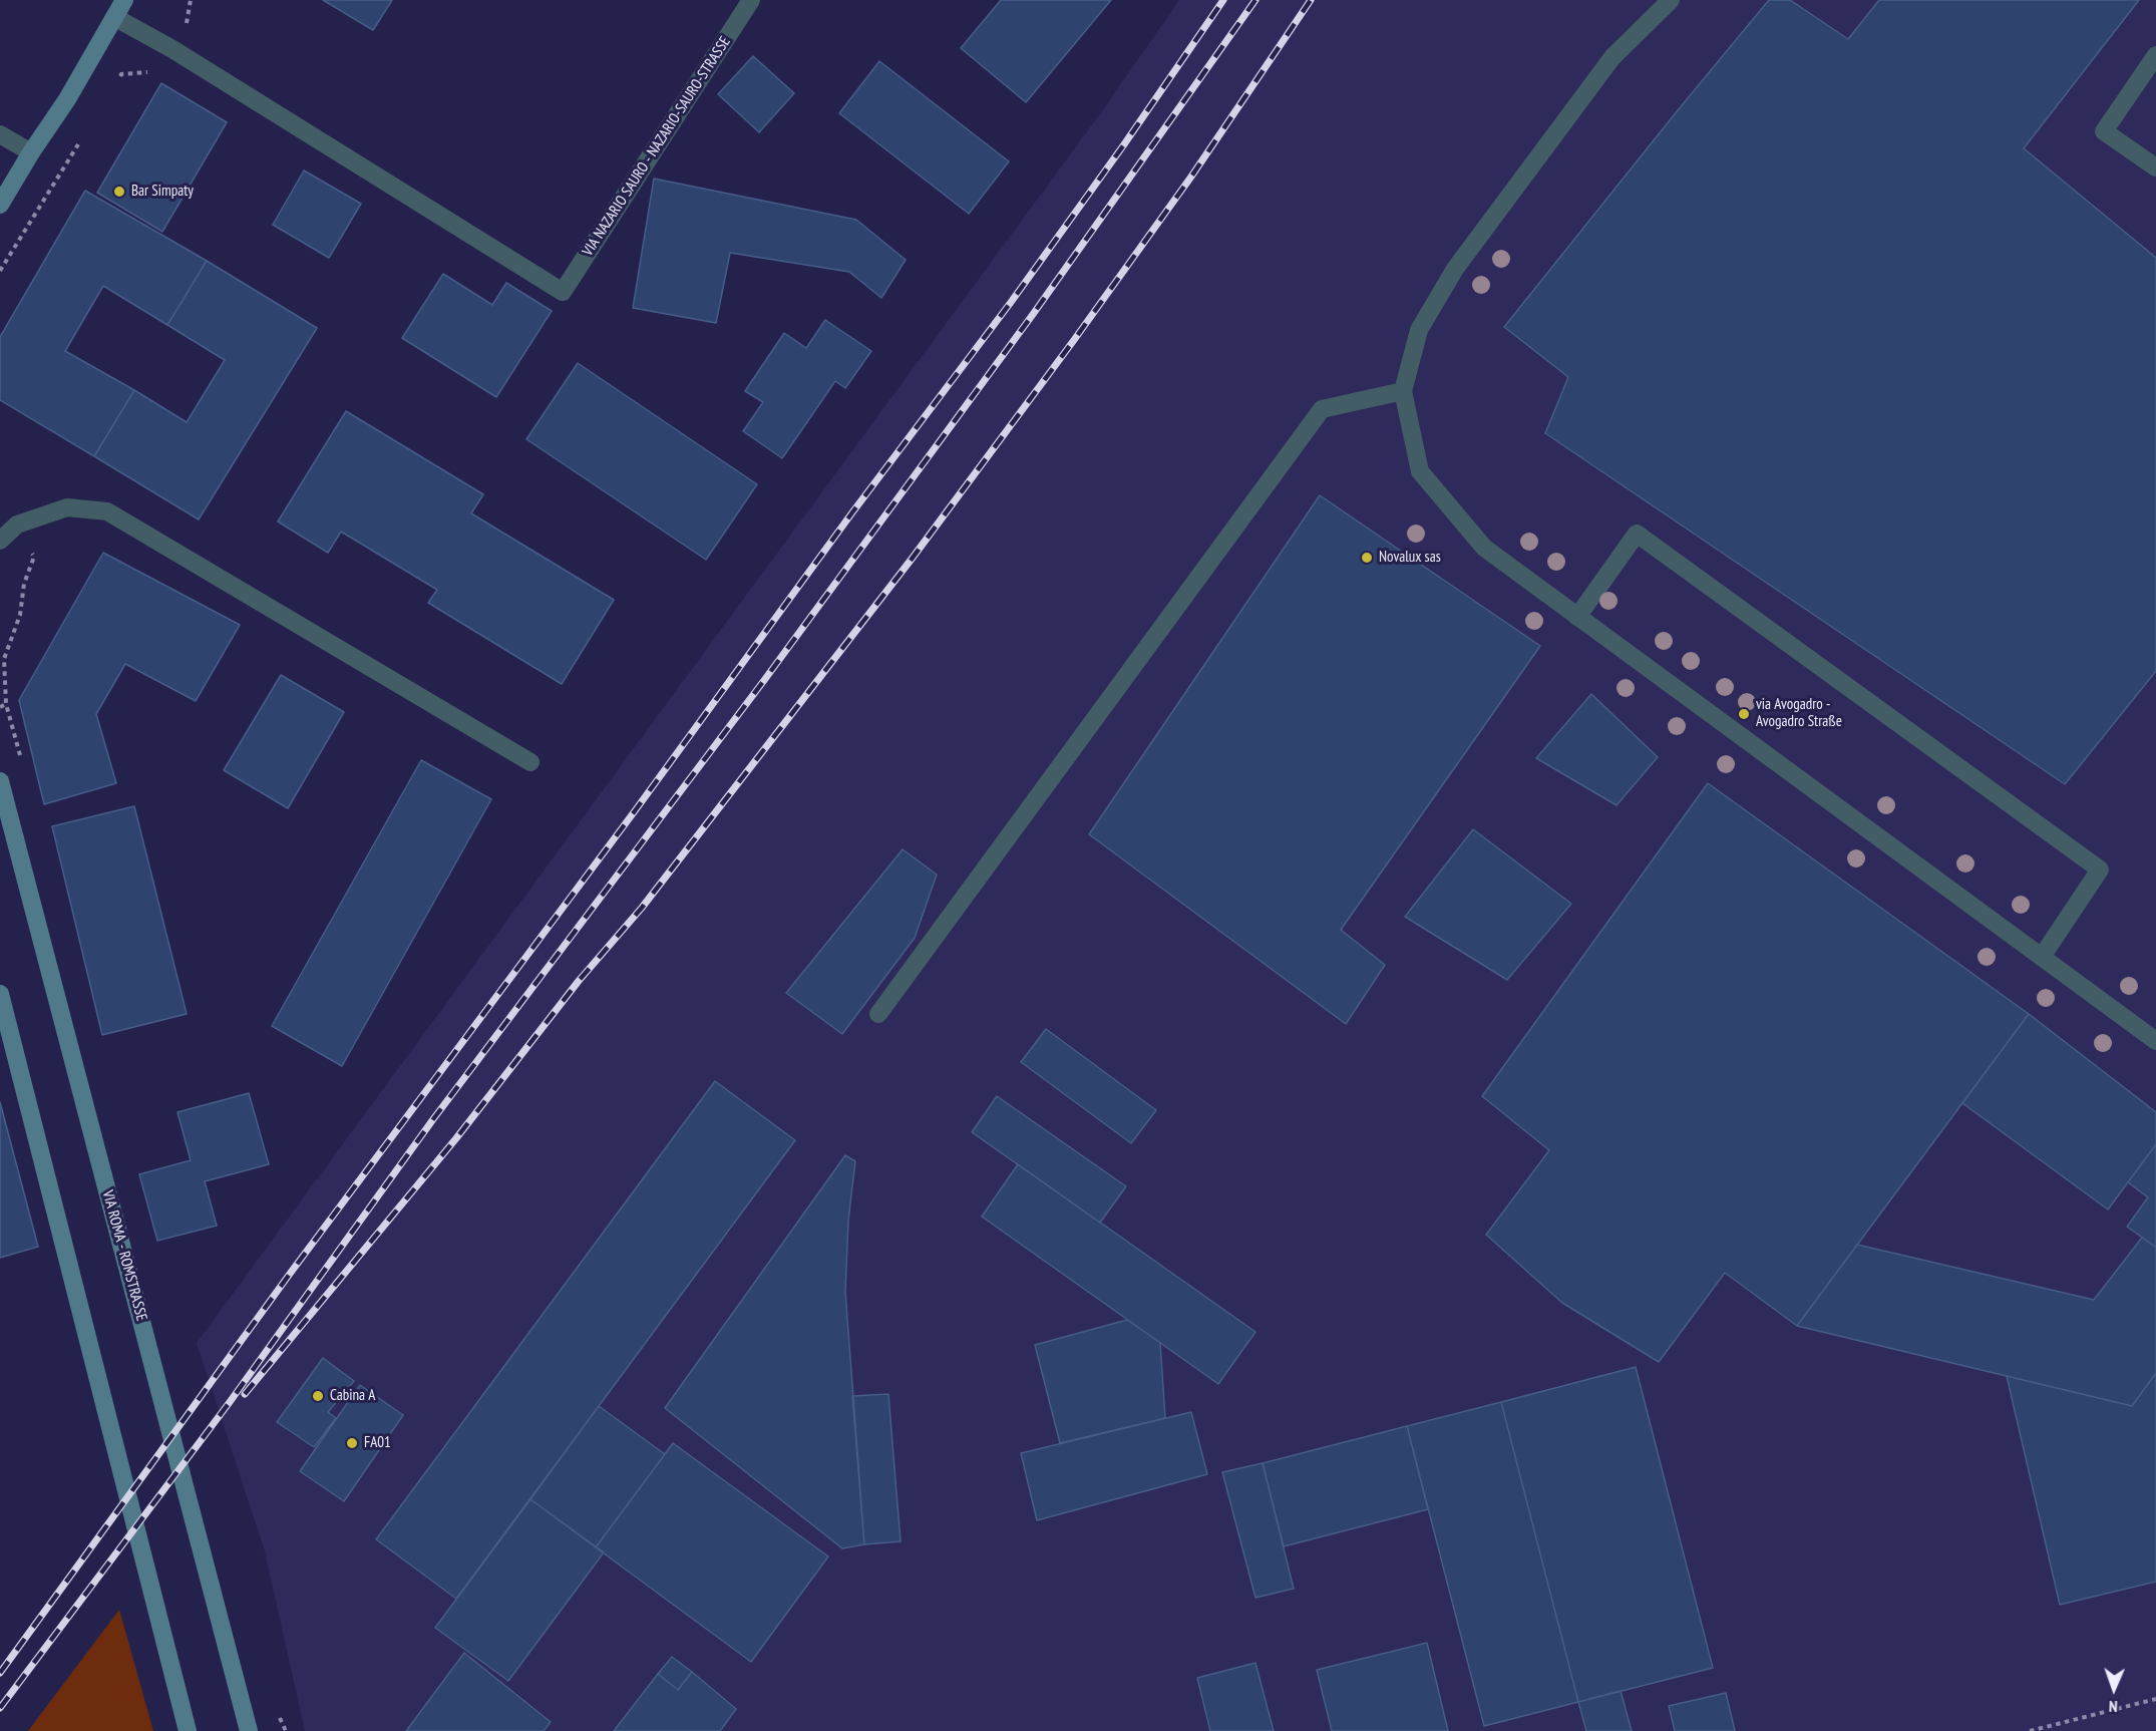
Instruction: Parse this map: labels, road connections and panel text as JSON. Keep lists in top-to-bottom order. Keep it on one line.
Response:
{"streets":{"street":["VIA NAZARIO SAURO - NAZARIO-SAURO-STRASSE","VIA ROMA - ROMSTRASSE"]},"places":["Bar Simpaty","Novalux sas","via Avogadro - Avogadro Straße","Cabina A","FA01"],"north":"bottom"}
